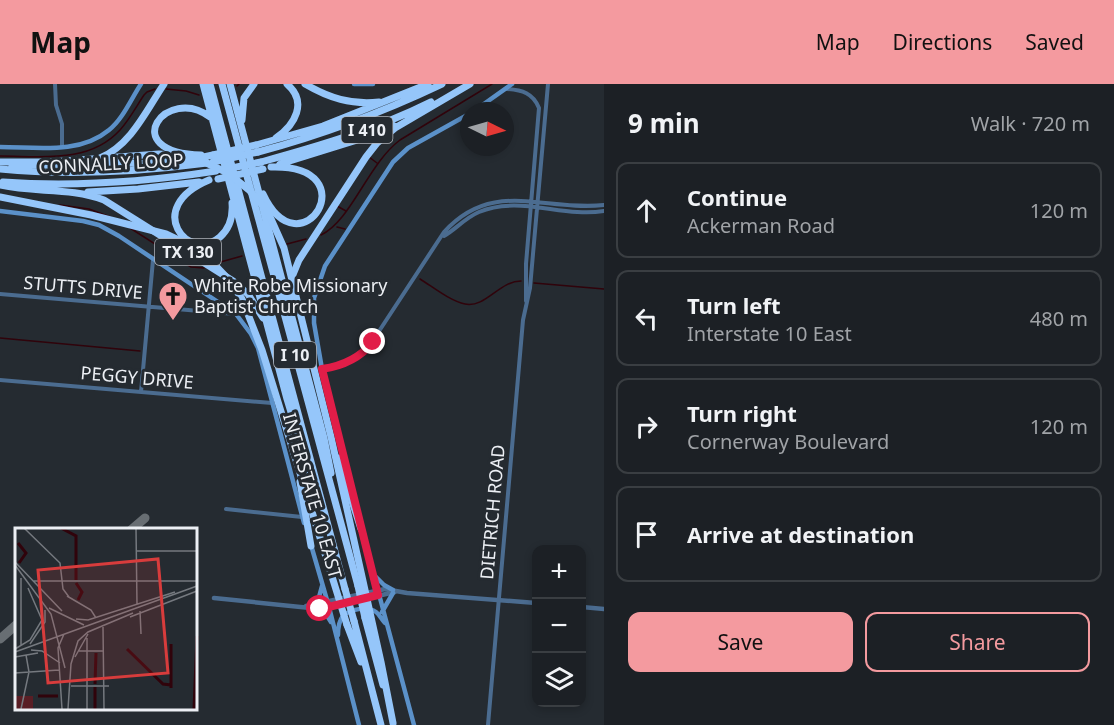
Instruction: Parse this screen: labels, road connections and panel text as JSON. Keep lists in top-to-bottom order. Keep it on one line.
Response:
{"streets":{"highway":["I 410","CONNALLY LOOP","TX 130","I 10"],"main road":["INTERSTATE 10 EAST"],"street":["STUTTS DRIVE","PEGGY DRIVE","DIETRICH ROAD"]},"crossings":[["CONNALLY LOOP","TX 130"],["CONNALLY LOOP","I 10"],["TX 130","I 10"],["STUTTS DRIVE","INTERSTATE 10 EAST"],["PEGGY DRIVE","INTERSTATE 10 EAST"]],"places":{"church":["White Robe Missionary Baptist Church"]},"north":"right","page":{"header":"Map","nav":["Map","Directions","Saved"],"heading":["9 min","Walk · 720 m"],"list":[["Continue","Ackerman Road","120 m"],["Turn left","Interstate 10 East","480 m"],["Turn right","Cornerway Boulevard","120 m"],"Arrive at destination"],"map_buttons":["+","−"],"buttons":["Save","Share"]}}
